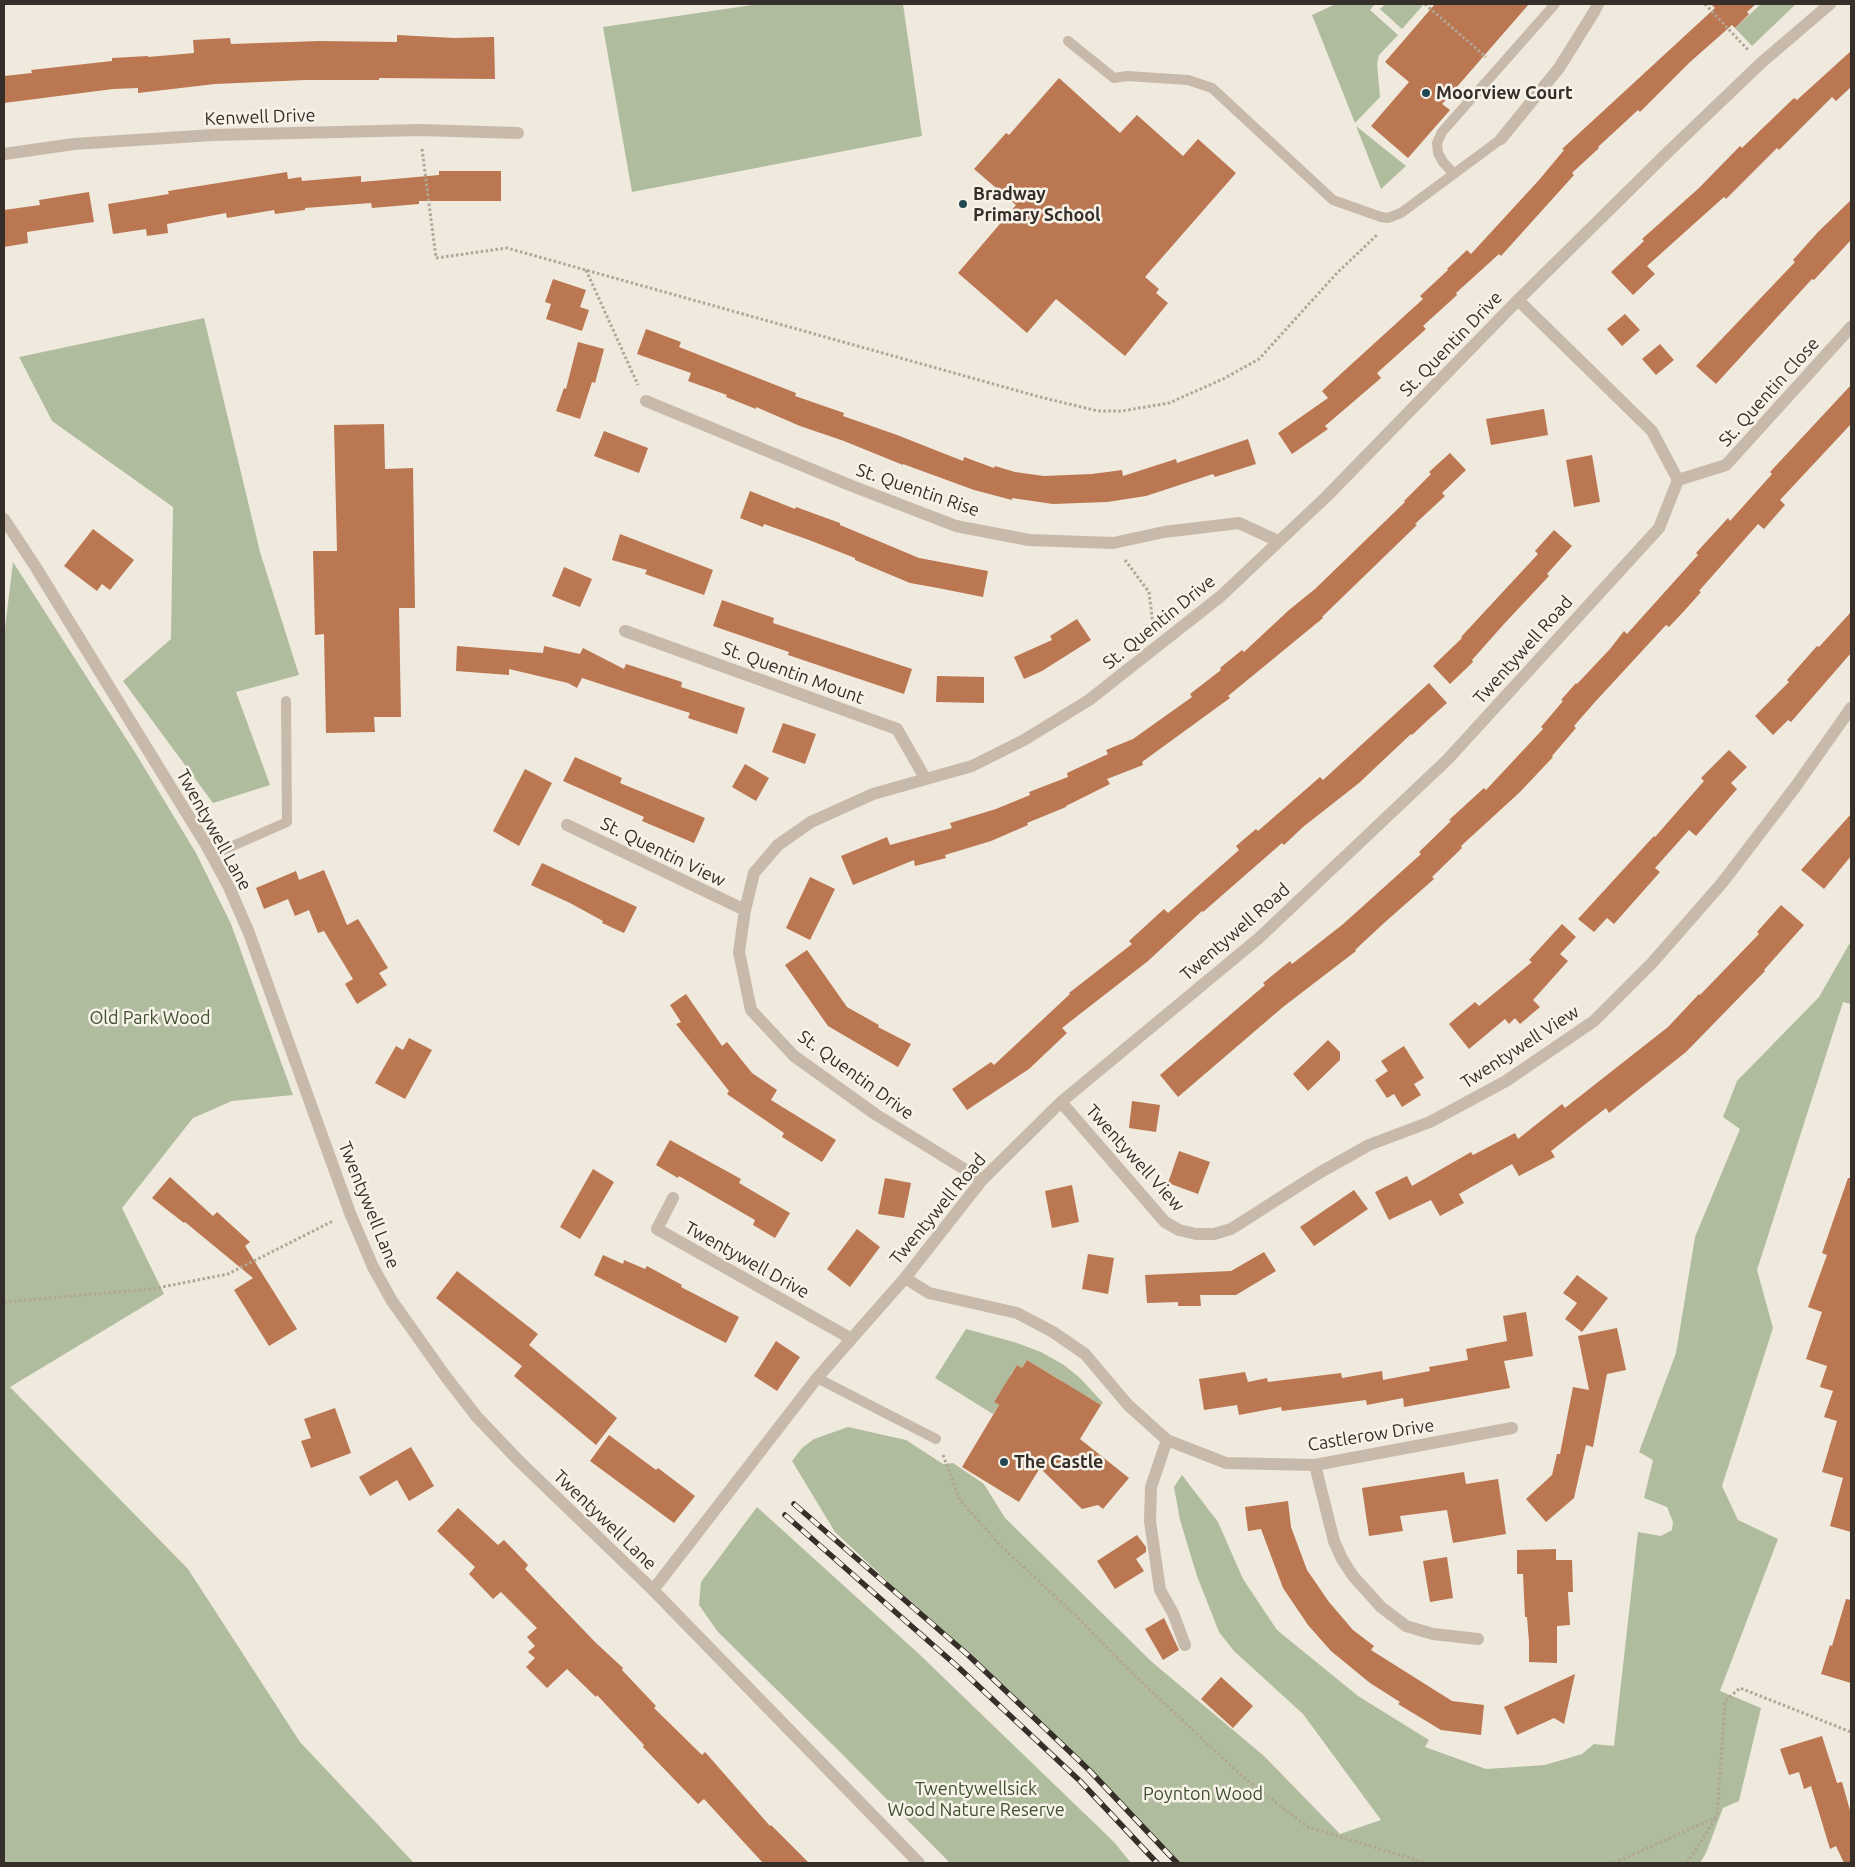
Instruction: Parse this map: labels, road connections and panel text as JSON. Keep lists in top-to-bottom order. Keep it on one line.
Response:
{"streets":{"street":["Kenwell Drive","St. Quentin Drive","St. Quentin Close","St. Quentin Rise","Twentywell Road","St. Quentin Mount","Twentywell Lane","St. Quentin View","Twentywell View","Twentywell Drive","Castlerow Drive"]},"crossings":[["St. Quentin Drive","St. Quentin Rise"],["St. Quentin Drive","Twentywell Road"],["St. Quentin Drive","St. Quentin Mount"],["St. Quentin Drive","St. Quentin View"],["St. Quentin Close","Twentywell Road"],["Twentywell Road","Twentywell Lane"],["Twentywell Road","Twentywell View"],["Twentywell Road","Twentywell Drive"],["Twentywell Road","Castlerow Drive"]],"parks":["Old Park Wood","Twentywellsick Wood Nature Reserve","Poynton Wood"],"places":["Moorview Court","Bradway Primary School","The Castle"]}
